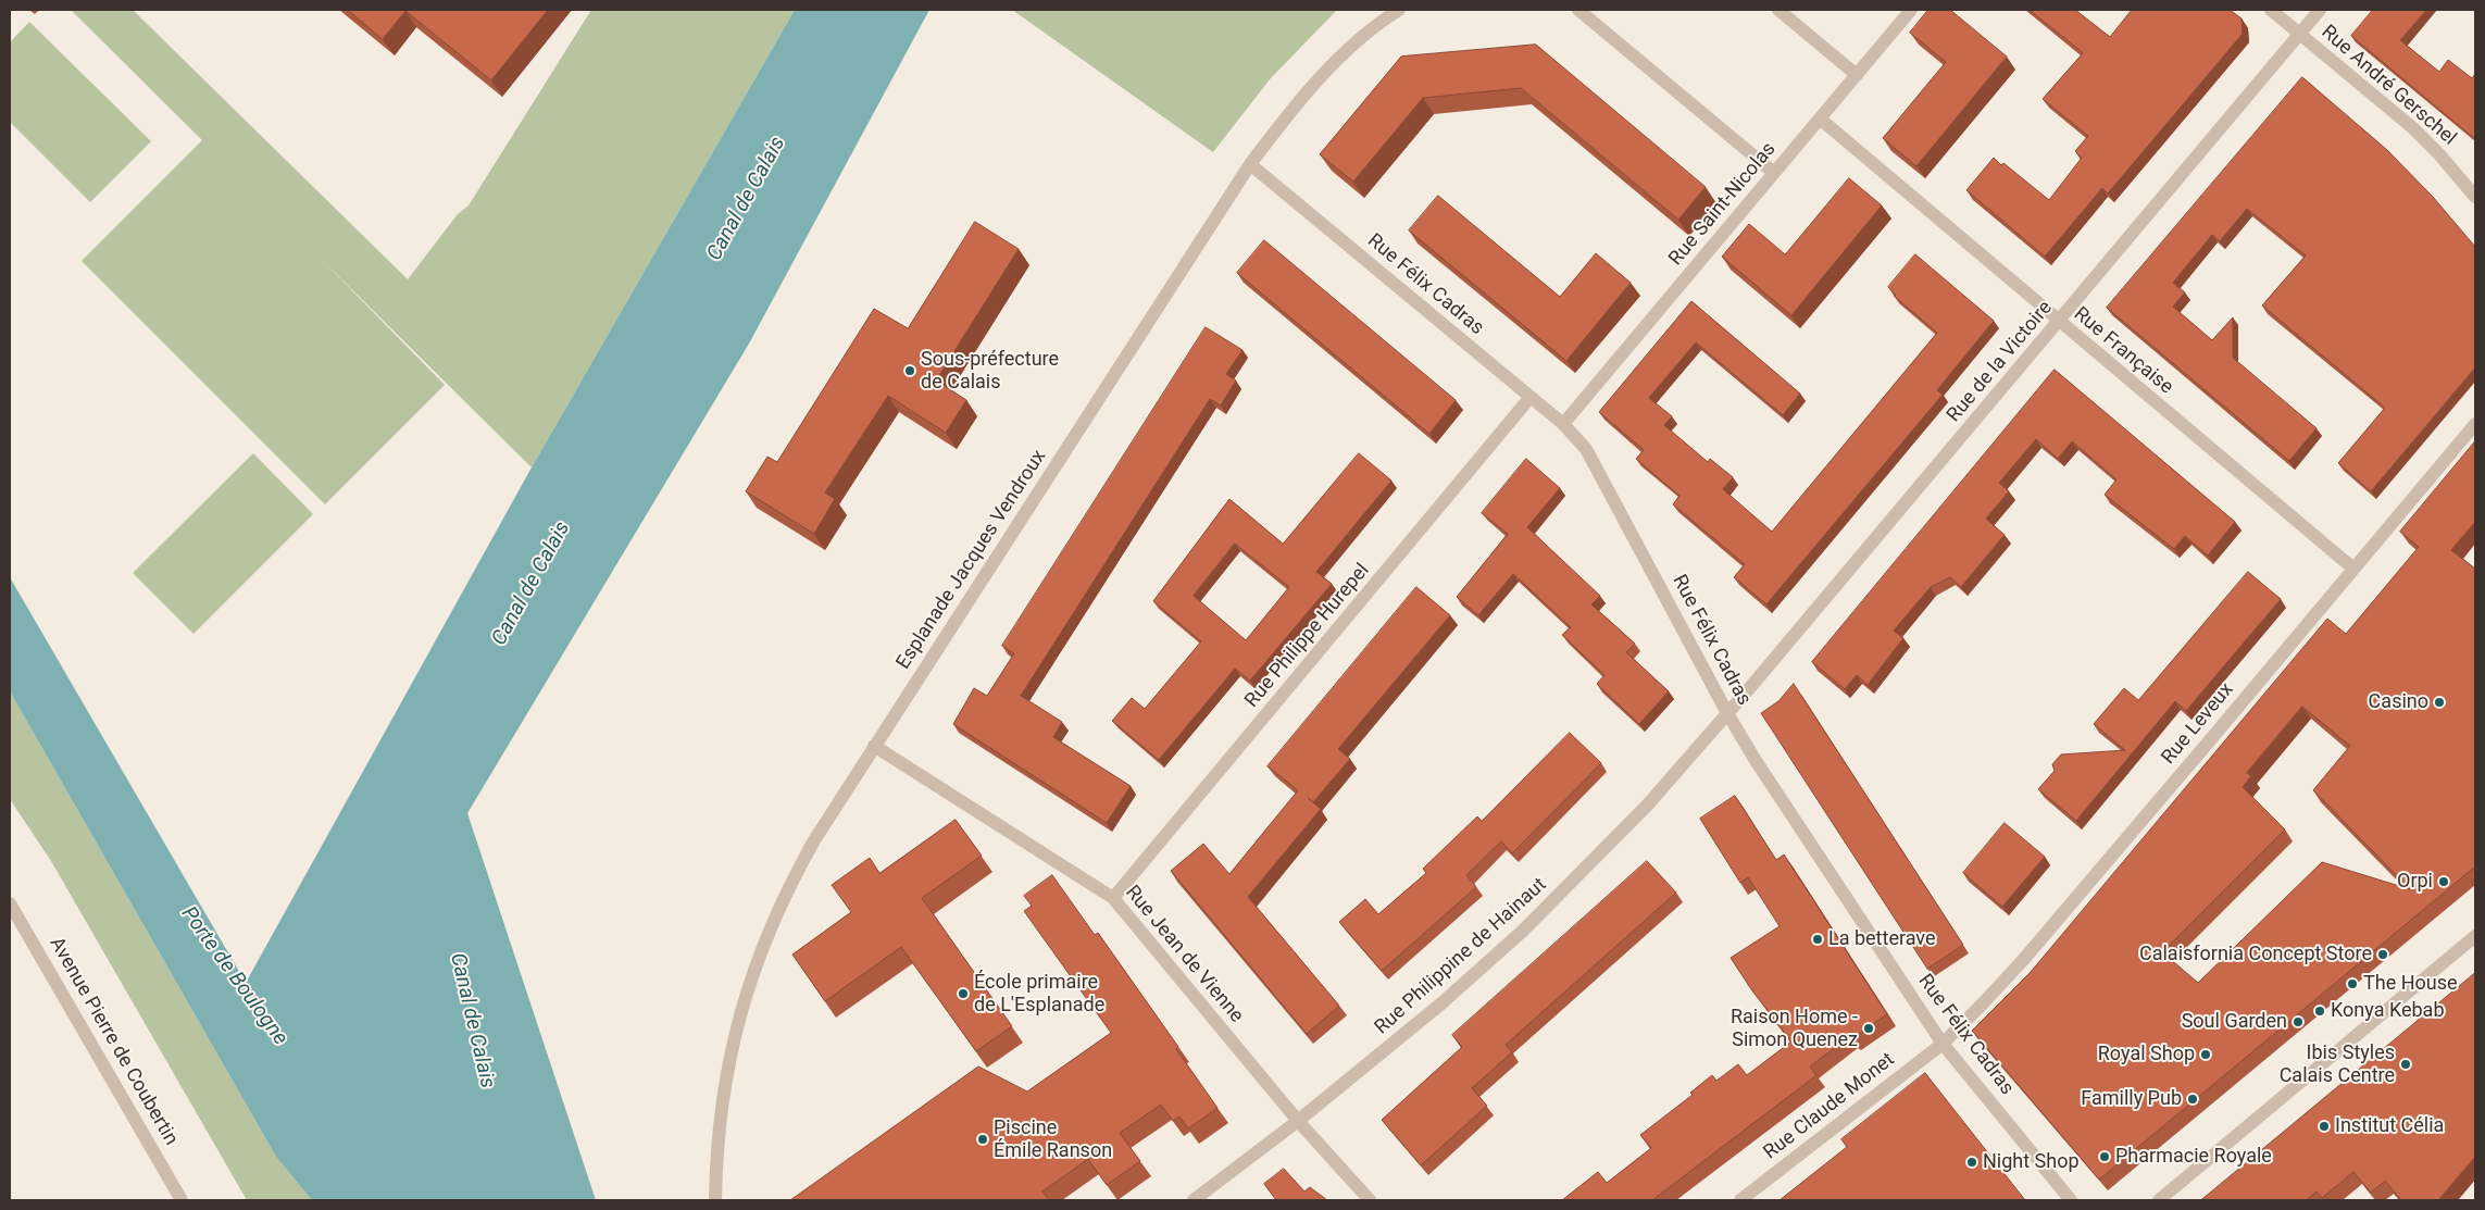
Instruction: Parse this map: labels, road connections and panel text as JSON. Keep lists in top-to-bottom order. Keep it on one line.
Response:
{"streets":{"street":["Rue André Gerschel","Rue Saint-Nicolas","Rue Félix Cadras","Rue Française","Rue de la Victoire","Esplanade Jacques Vendroux","Rue Philippe Hurepel","Rue Leveux","Rue Jean de Vienne","Rue Philippine de Hainaut","Avenue Pierre de Coubertin","Rue Claude Monet"]},"crossings":[["Rue André Gerschel","Rue de la Victoire"],["Rue Saint-Nicolas","Rue Félix Cadras"],["Rue Saint-Nicolas","Rue Française"],["Rue Félix Cadras","Rue de la Victoire"],["Rue Félix Cadras","Esplanade Jacques Vendroux"],["Rue Félix Cadras","Rue Philippe Hurepel"],["Rue Félix Cadras","Rue Leveux"],["Rue Félix Cadras","Rue Philippine de Hainaut"],["Rue Félix Cadras","Rue Claude Monet"],["Rue Française","Rue de la Victoire"],["Rue Française","Rue Leveux"],["Rue de la Victoire","Rue Philippine de Hainaut"],["Esplanade Jacques Vendroux","Rue Jean de Vienne"],["Rue Philippe Hurepel","Rue Jean de Vienne"],["Rue Leveux","Rue Claude Monet"],["Rue Jean de Vienne","Rue Philippine de Hainaut"]],"water":["Canal de Calais","Porte de Boulogne"],"places":["Sous-préfecture de Calais","Casino","Orpi","La betterave","Calaisfornia Concept Store","The House","École primaire de L'Esplanade","Konya Kebab","Soul Garden","Raison Home - Simon Quenez","Royal Shop","Ibis Styles Calais Centre","Familly Pub","Institut Célia","Piscine Émile Ranson","Pharmacie Royale","Night Shop"]}
